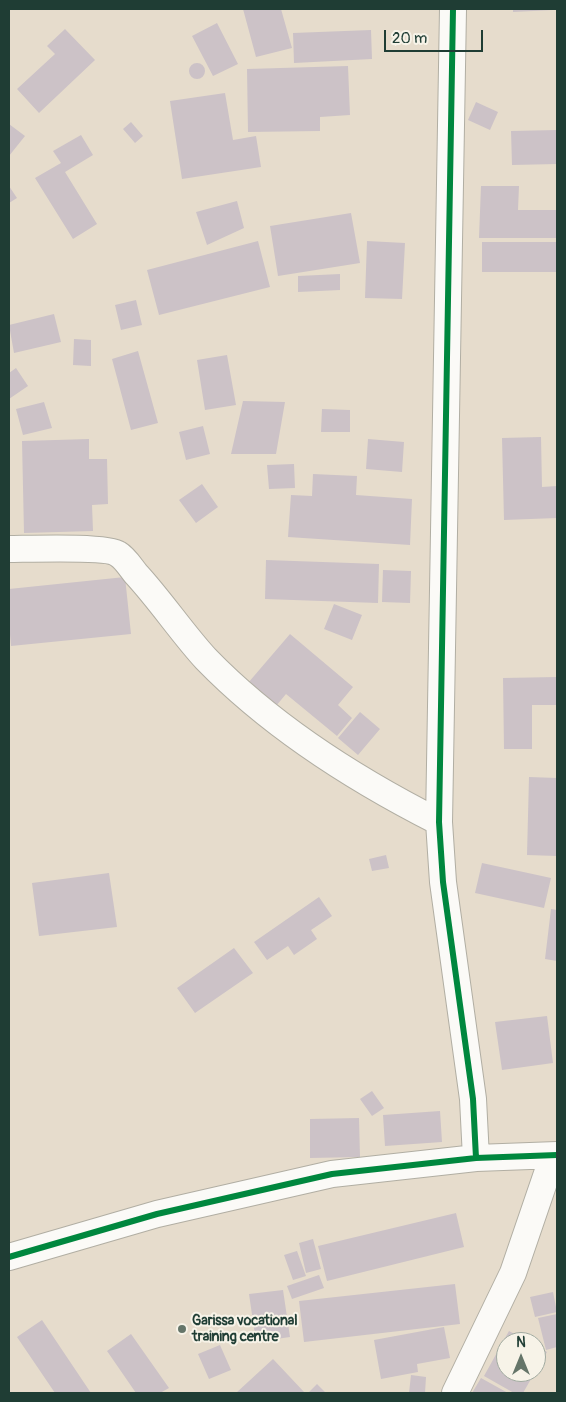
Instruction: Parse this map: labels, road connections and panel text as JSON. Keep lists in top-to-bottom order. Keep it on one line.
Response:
{"places":["Garissa vocational training centre"],"scale_bar":"20 m","north":"top"}
